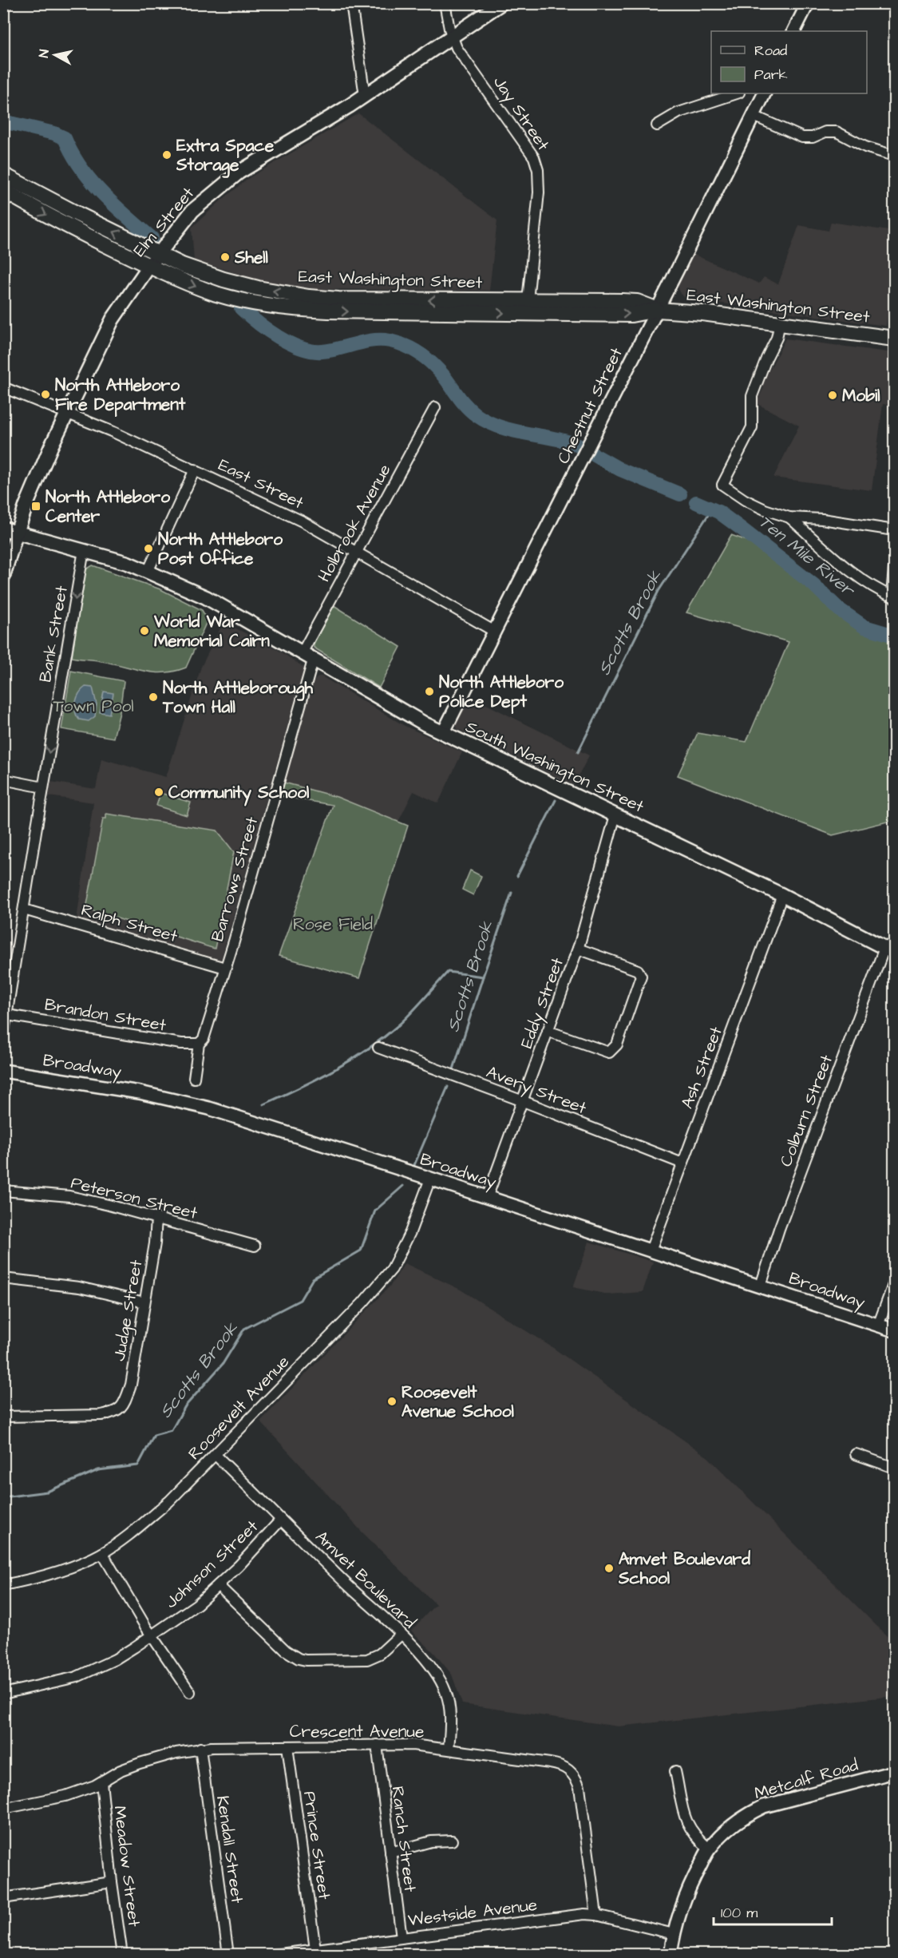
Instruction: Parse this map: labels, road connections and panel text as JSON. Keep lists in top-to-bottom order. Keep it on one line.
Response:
{"streets":{"main road":["Elm Street","East Washington Street","South Washington Street"],"street":["Jay Street","Chestnut Street","East Street","Holbrook Avenue","Bank Street","Barrows Street","Ralph Street","Eddy Street","Brandon Street","Broadway","Ash Street","Avery Street","Colburn Street","Peterson Street","Judge Street","Roosevelt Avenue","Johnson Street","Amvet Boulevard","Crescent Avenue","Metcalf Road","Ranch Street","Prince Street","Kendall Street","Meadow Street","Westside Avenue"]},"crossings":[["Jay Street","Elm Street"],["Jay Street","East Washington Street"],["Elm Street","East Washington Street"],["Elm Street","East Street"],["Elm Street","South Washington Street"],["East Washington Street","Chestnut Street"],["Chestnut Street","East Street"],["Chestnut Street","South Washington Street"],["East Street","Holbrook Avenue"],["Holbrook Avenue","South Washington Street"],["Holbrook Avenue","Barrows Street"],["Bank Street","South Washington Street"],["Bank Street","Ralph Street"],["Bank Street","Brandon Street"],["South Washington Street","Barrows Street"],["South Washington Street","Eddy Street"],["South Washington Street","Ash Street"],["South Washington Street","Colburn Street"],["Barrows Street","Ralph Street"],["Barrows Street","Brandon Street"],["Eddy Street","Broadway"],["Eddy Street","Avery Street"],["Broadway","Ash Street"],["Broadway","Colburn Street"],["Broadway","Roosevelt Avenue"],["Ash Street","Avery Street"],["Peterson Street","Judge Street"],["Roosevelt Avenue","Amvet Boulevard"],["Johnson Street","Amvet Boulevard"],["Amvet Boulevard","Crescent Avenue"],["Crescent Avenue","Ranch Street"],["Crescent Avenue","Prince Street"],["Crescent Avenue","Kendall Street"],["Crescent Avenue","Meadow Street"],["Crescent Avenue","Westside Avenue"],["Metcalf Road","Westside Avenue"],["Ranch Street","Westside Avenue"],["Prince Street","Westside Avenue"]],"one_way":["Bank Street"],"water":["Ten Mile River","Scotts Brook"],"parks":["Town Pool","Rose Field"],"places":{"other":["Extra Space Storage","Shell","North Attleboro Fire Department","Mobil","North Attleboro Post Office","World War Memorial Cairn","North Attleboro Police Dept","North Attleborough Town Hall","Community School","Roosevelt Avenue School","Amvet Boulevard School"],"transit":["North Attleboro Center"]},"legend":["Road","Park"],"scale_bar":"100 m","north":"left"}
